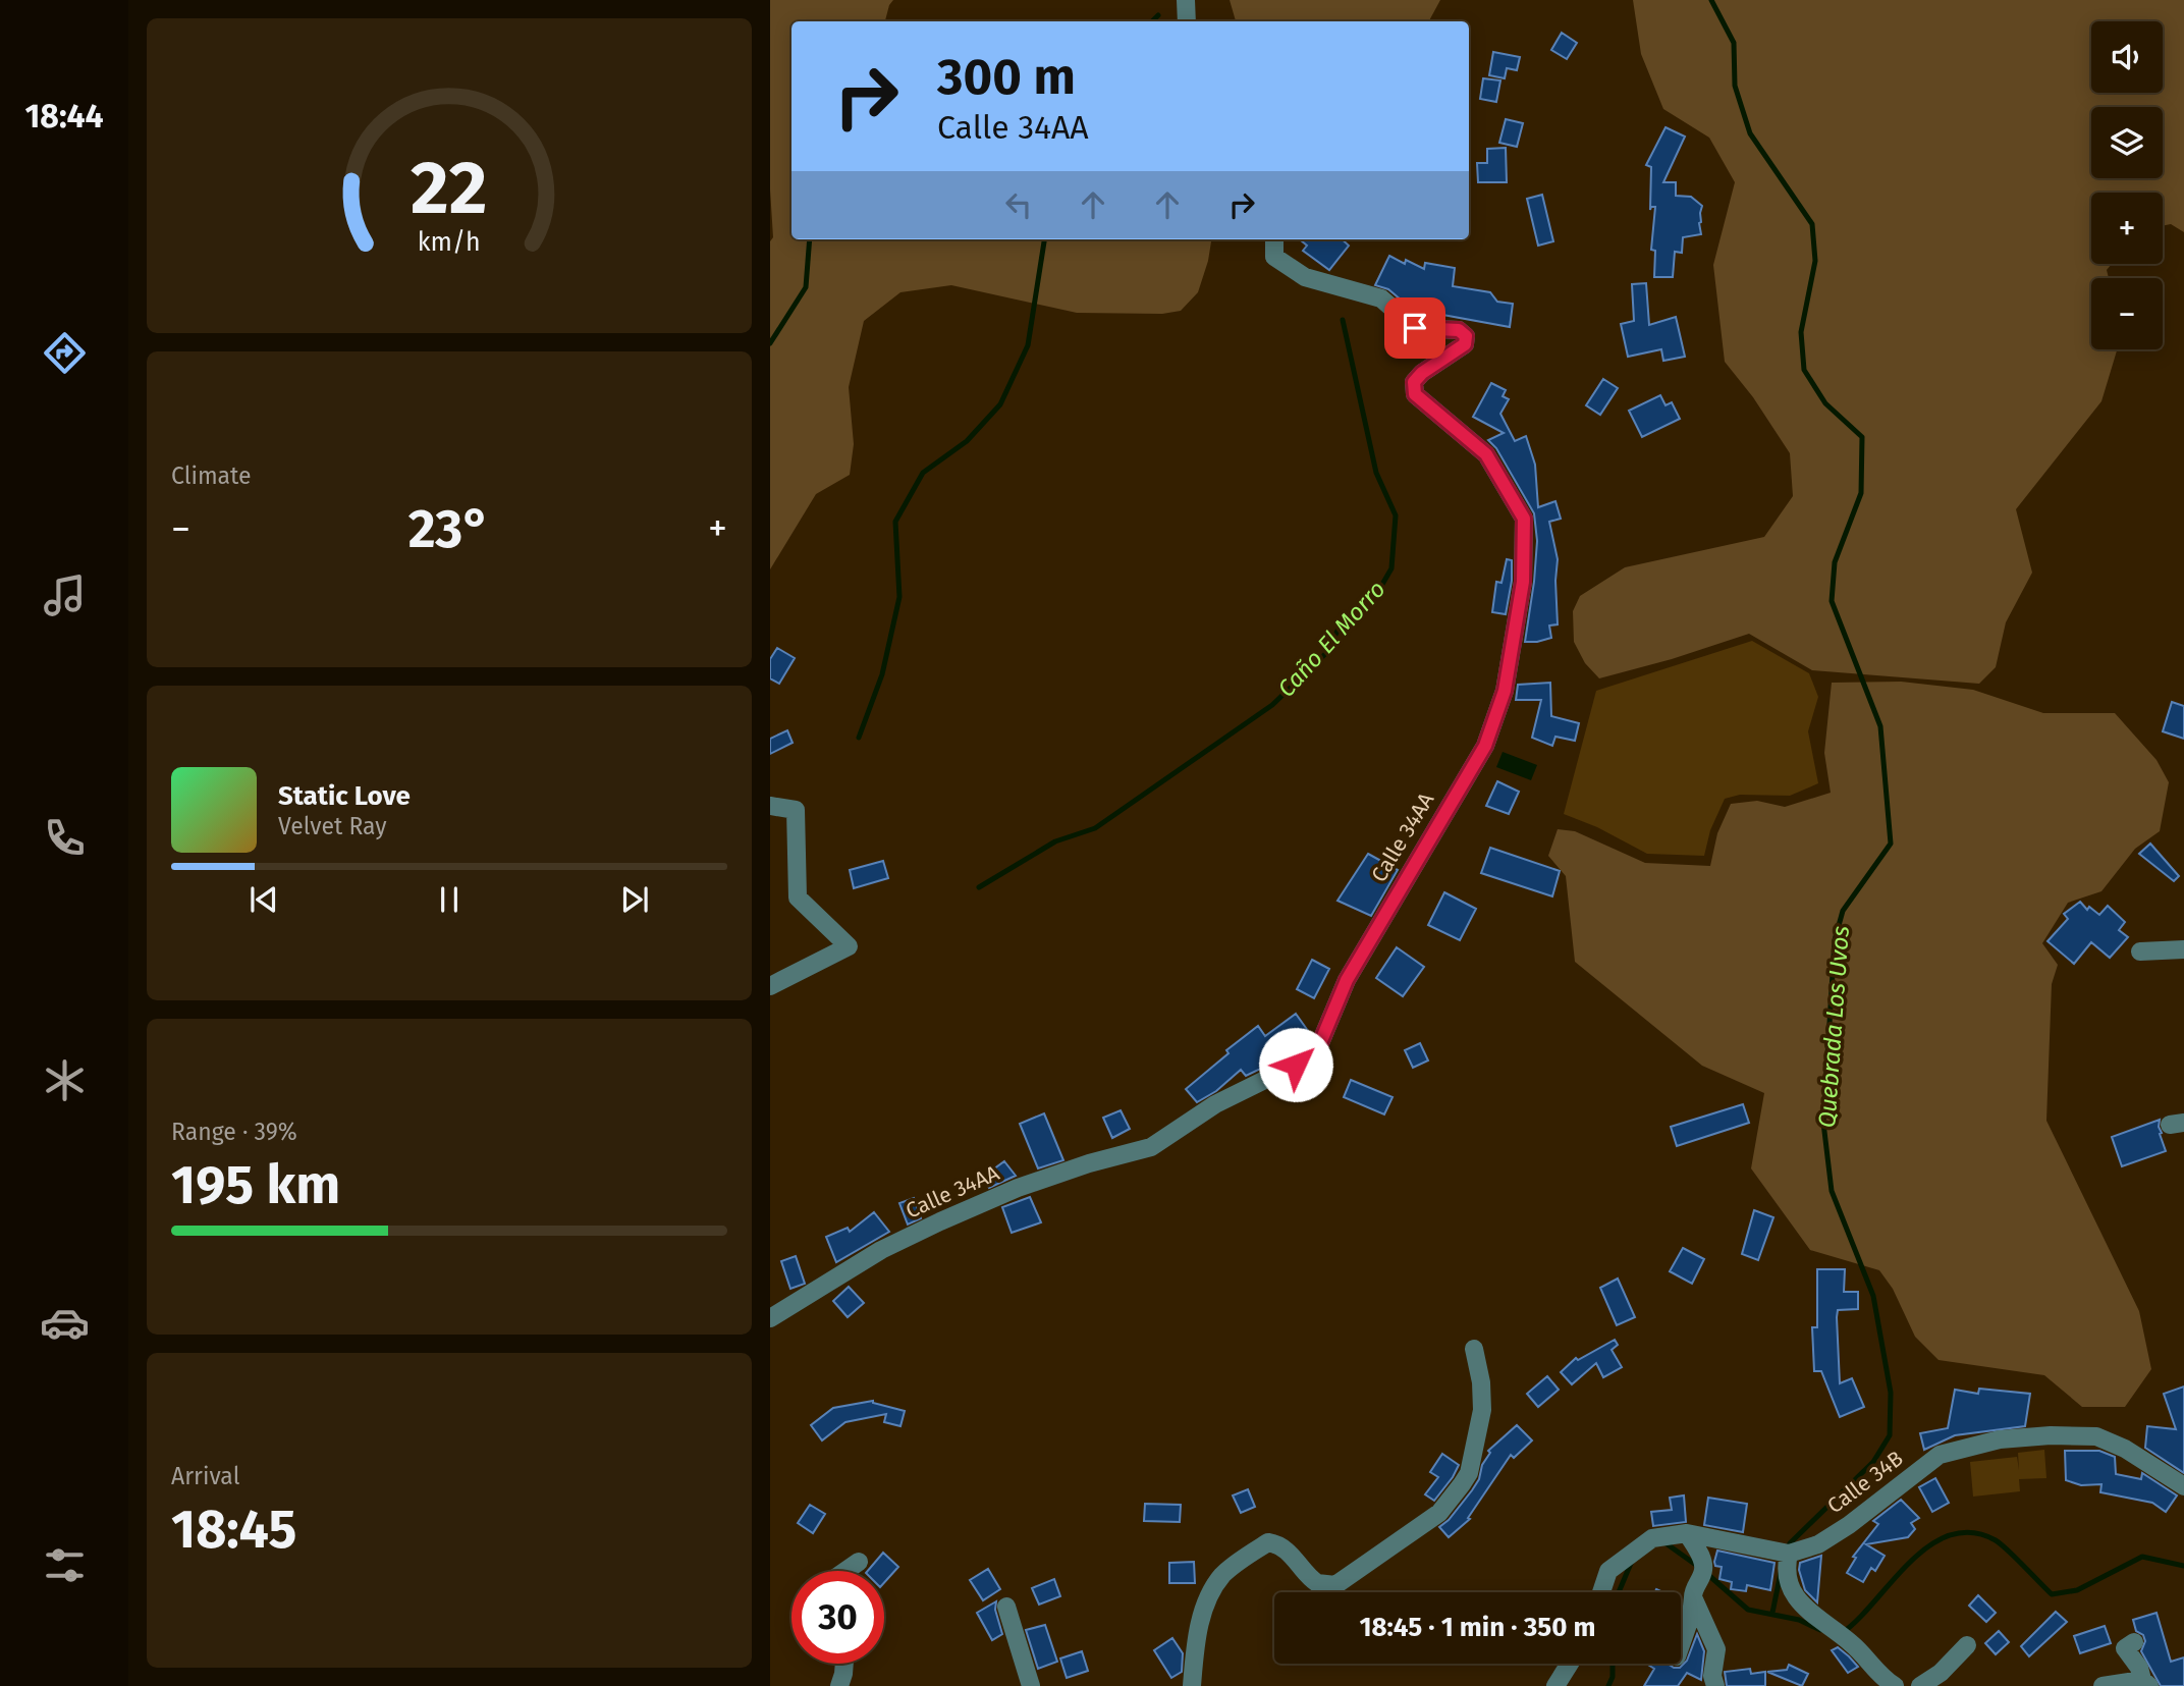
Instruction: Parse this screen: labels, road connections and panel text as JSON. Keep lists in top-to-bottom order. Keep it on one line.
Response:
{"streets":{"street":["Calle 34AA","Calle 34B"]},"water":["Caño El Morro","Quebrada Los Uvos"],"page":{"tabs":"18:44","map_buttons":["+","−"],"turn":["300 m","Calle 34AA"],"tile":["Climate",["Range · 39%","195 km"],["Arrival","18:45"]],"heat":["−","23°","+"],"song":["Static Love","Velvet Ray"],"limit":"30","trip":"18:45 · 1 min · 350 m","gauge":["22","km/h"]}}
